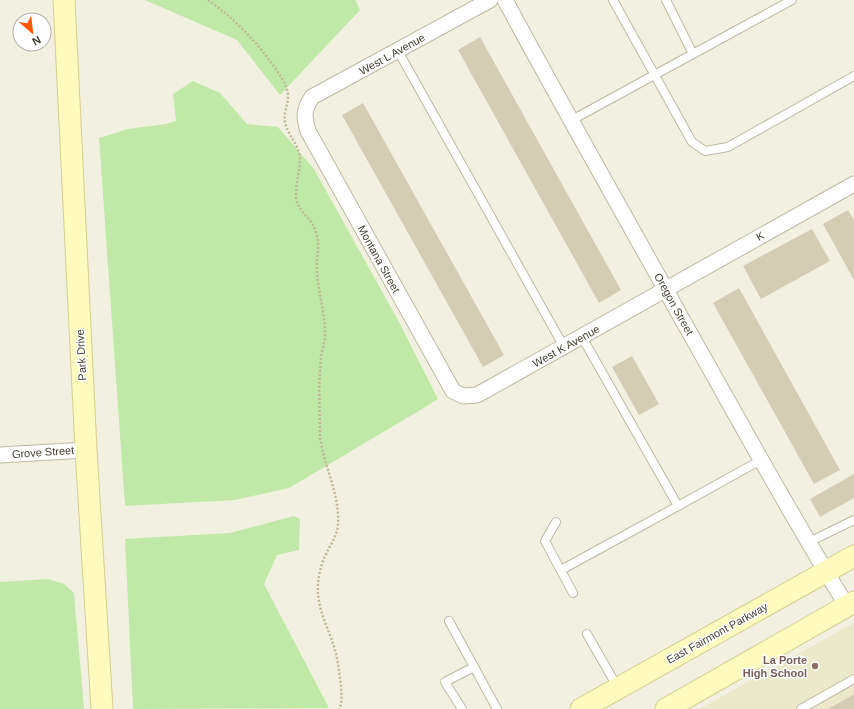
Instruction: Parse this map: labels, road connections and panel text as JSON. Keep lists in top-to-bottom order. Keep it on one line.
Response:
{"streets":{"street":["West L Avenue","K","Montana Street","Oregon Street","West K Avenue","Park Drive","Grove Street","East Fairmont Parkway"]},"crossings":[["West L Avenue","Montana Street"],["K","Oregon Street"],["K","West K Avenue"],["Montana Street","West K Avenue"],["Oregon Street","West K Avenue"],["Oregon Street","East Fairmont Parkway"],["Park Drive","Grove Street"]],"places":["La Porte High School"],"north":"bottom right"}
